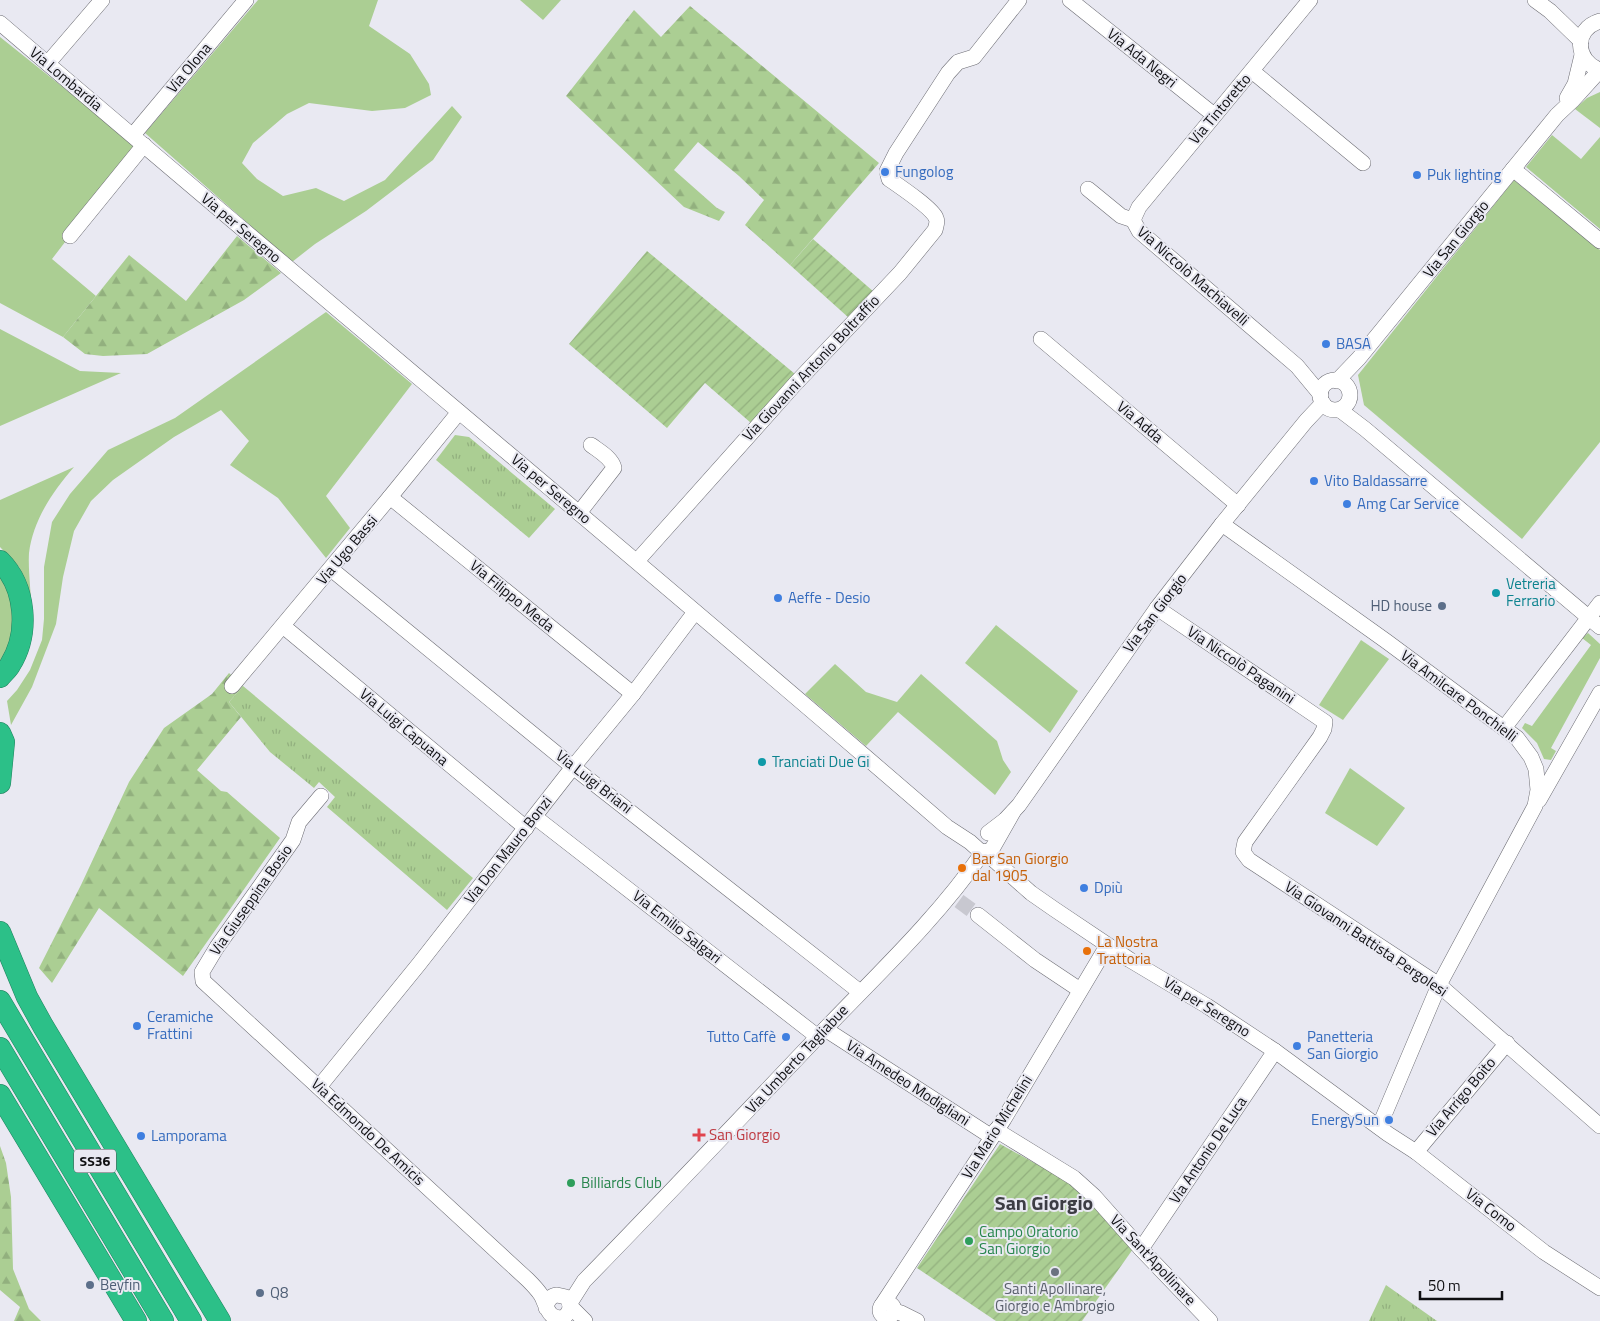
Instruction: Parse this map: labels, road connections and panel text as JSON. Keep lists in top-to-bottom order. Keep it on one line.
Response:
{"streets":{"highway":["SS36"],"street":["Via Ada Negri","Via Olona","Via Lombardia","Via Tintoretto","Via per Seregno","Via San Giorgio","Via Niccolò Machiavelli","Via Giovanni Antonio Boltraffio","Via Adda","Via Ugo Bassi","Via Filippo Meda","Via Niccolò Paganini","Via Amilcare Ponchielli","Via Luigi Capuana","Via Luigi Briani","Via Don Mauro Bonzi","Via Giuseppina Bosio","Via Emilio Salgari","Via Giovanni Battista Pergolesi","Via Umberto Tagliabue","Via Amedeo Modigliani","Via Arrigo Boito","Via Mario Michelini","Via Edmondo De Amicis","Via Antonio De Luca","Via Como","Via Sant'Apollinare"]},"crossings":[["Via Ada Negri","Via Tintoretto"],["Via Olona","Via Lombardia"],["Via Olona","Via per Seregno"],["Via Lombardia","Via per Seregno"],["Via Tintoretto","Via Niccolò Machiavelli"],["Via per Seregno","Via San Giorgio"],["Via per Seregno","Via Giovanni Antonio Boltraffio"],["Via per Seregno","Via Ugo Bassi"],["Via per Seregno","Via Amilcare Ponchielli"],["Via per Seregno","Via Don Mauro Bonzi"],["Via per Seregno","Via Umberto Tagliabue"],["Via per Seregno","Via Mario Michelini"],["Via per Seregno","Via Antonio De Luca"],["Via per Seregno","Via Como"],["Via San Giorgio","Via Niccolò Machiavelli"],["Via San Giorgio","Via Adda"],["Via San Giorgio","Via Niccolò Paganini"],["Via San Giorgio","Via Amilcare Ponchielli"],["Via San Giorgio","Via Umberto Tagliabue"],["Via Ugo Bassi","Via Filippo Meda"],["Via Ugo Bassi","Via Luigi Capuana"],["Via Ugo Bassi","Via Luigi Briani"],["Via Filippo Meda","Via Don Mauro Bonzi"],["Via Niccolò Paganini","Via Giovanni Battista Pergolesi"],["Via Amilcare Ponchielli","Via Giovanni Battista Pergolesi"],["Via Amilcare Ponchielli","Via Como"],["Via Luigi Capuana","Via Don Mauro Bonzi"],["Via Luigi Capuana","Via Emilio Salgari"],["Via Luigi Briani","Via Don Mauro Bonzi"],["Via Luigi Briani","Via Umberto Tagliabue"],["Via Don Mauro Bonzi","Via Emilio Salgari"],["Via Don Mauro Bonzi","Via Edmondo De Amicis"],["Via Giuseppina Bosio","Via Edmondo De Amicis"],["Via Emilio Salgari","Via Umberto Tagliabue"],["Via Emilio Salgari","Via Amedeo Modigliani"],["Via Giovanni Battista Pergolesi","Via Arrigo Boito"],["Via Umberto Tagliabue","Via Amedeo Modigliani"],["Via Umberto Tagliabue","Via Edmondo De Amicis"],["Via Amedeo Modigliani","Via Mario Michelini"],["Via Amedeo Modigliani","Via Sant'Apollinare"],["Via Arrigo Boito","Via Como"],["Via Antonio De Luca","Via Sant'Apollinare"]],"districts":["San Giorgio"],"places":{"other":["Fungolog","Puk lighting","BASA","Vito Baldassarre","Amg Car Service","Vetreria Ferrario","Aeffe - Desio","HD house","Tranciati Due Gi","Bar San Giorgio dal 1905","Dpiù","La Nostra Trattoria","Ceramiche Frattini","Tutto Caffè","Panetteria San Giorgio","EnergySun","Lamporama","Billiards Club","Campo Oratorio San Giorgio","Santi Apollinare, Giorgio e Ambrogio","Beyfin","Q8"],"health":["San Giorgio"]},"scale_bar":"50 m"}
